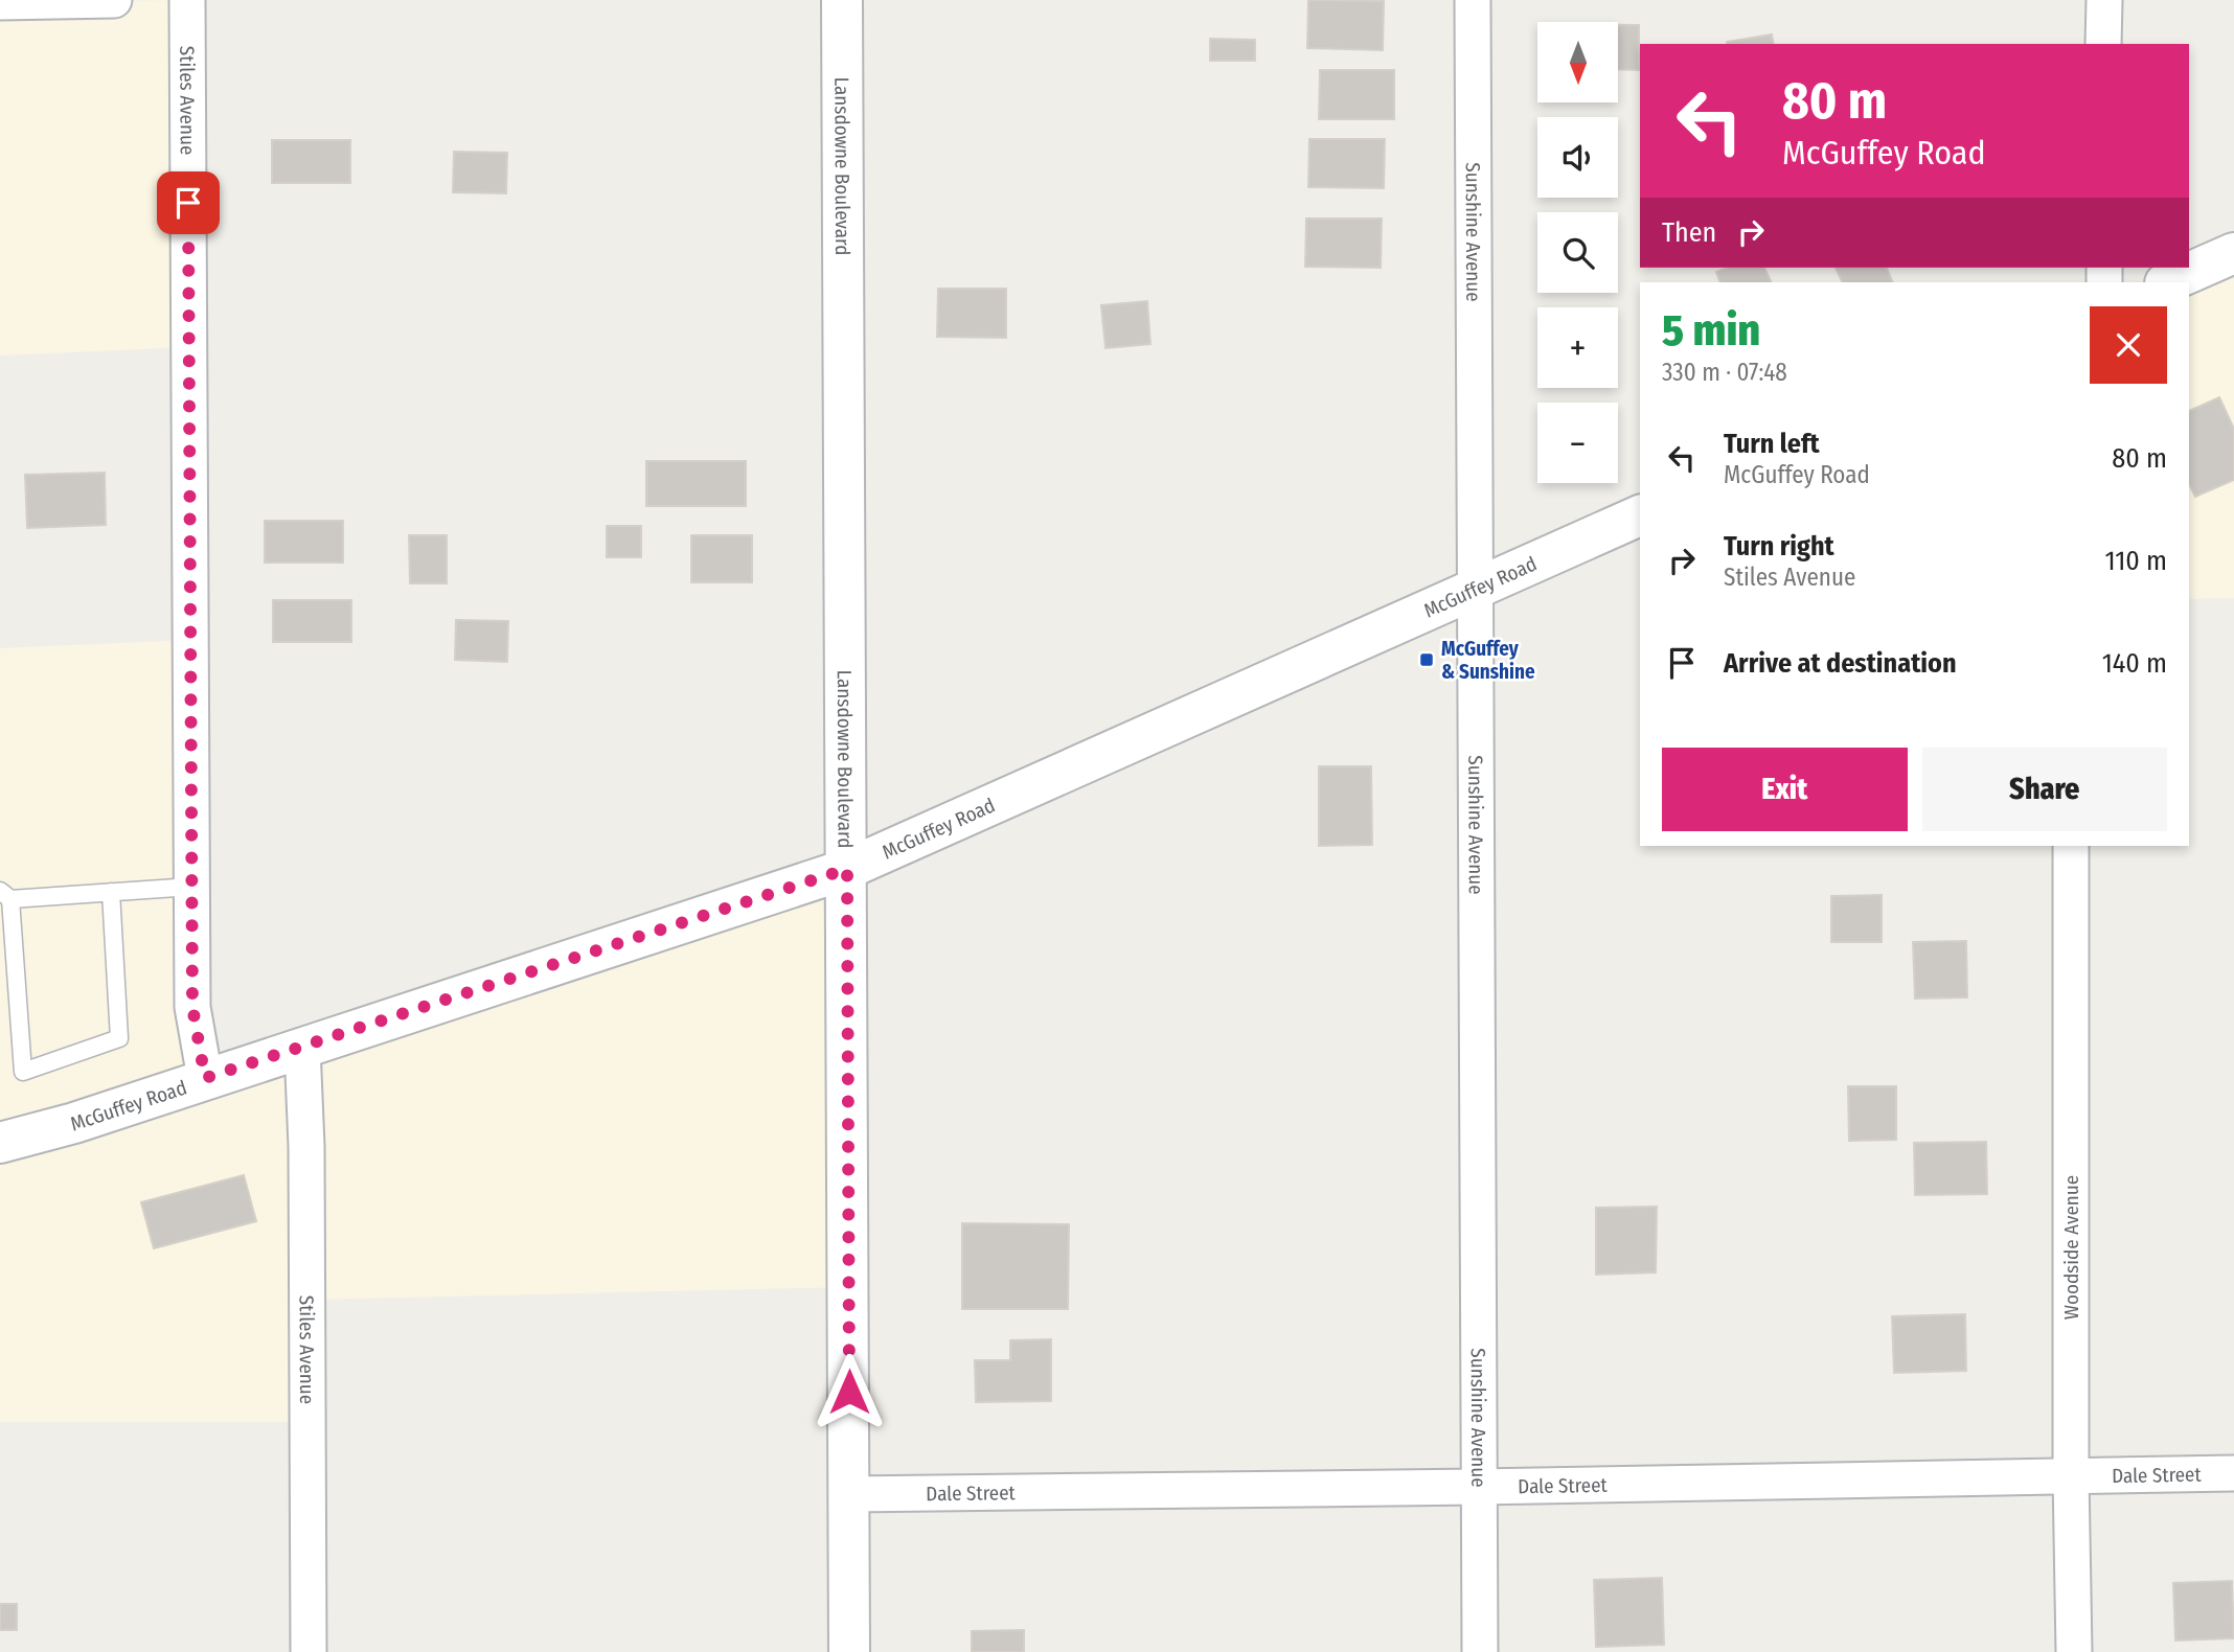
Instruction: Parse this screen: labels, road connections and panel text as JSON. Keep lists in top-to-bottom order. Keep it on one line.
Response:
{"streets":{"street":["Stiles Avenue","Lansdowne Boulevard","Sunshine Avenue","McGuffey Road","Woodside Avenue","Dale Street"]},"crossings":[["Stiles Avenue","McGuffey Road"],["Lansdowne Boulevard","McGuffey Road"],["Lansdowne Boulevard","Dale Street"],["Sunshine Avenue","McGuffey Road"],["Sunshine Avenue","Dale Street"],["Woodside Avenue","Dale Street"]],"places":{"transit":["McGuffey & Sunshine"]},"north":"bottom","page":{"map_buttons":["+","−"],"turn":["80 m","McGuffey Road"],"then":"Then","heading":["5 min","330 m · 07:48"],"list":[{"name":"Turn left","note":"McGuffey Road","value":"80 m"},{"name":"Turn right","note":"Stiles Avenue","value":"110 m"},{"name":"Arrive at destination","value":"140 m"}],"buttons":["Exit","Share"]}}
